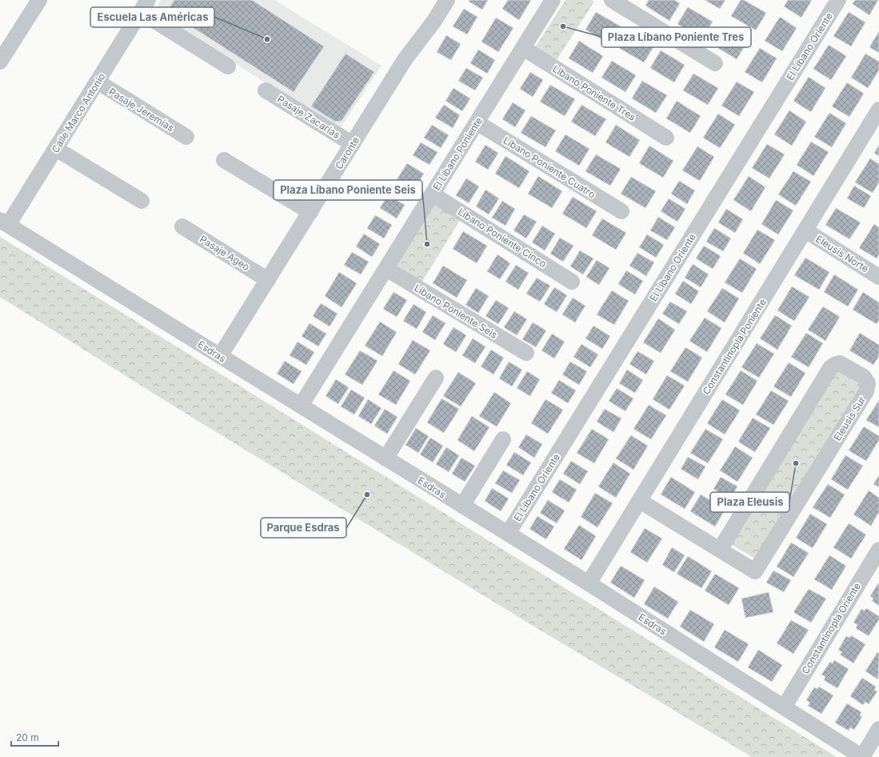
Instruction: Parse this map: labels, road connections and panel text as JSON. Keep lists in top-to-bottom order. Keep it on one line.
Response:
{"streets":{"street":["El Líbano Oriente","Líbano Poniente Tres","Pasaje Jeremías","Calle Marco Antonio","Pasaje Zacarías","Caronte","El Líbano Poniente","Líbano Poniente Cuatro","Líbano Poniente Cinco","Pasaje Ageo","Eleusis Norte","Líbano Poniente Seis","Constantinopla Poniente","Esdras","Eleusis Sur","Constantinopla Oriente"]},"crossings":[["El Líbano Oriente","Esdras"],["Líbano Poniente Tres","El Líbano Poniente"],["Pasaje Jeremías","Calle Marco Antonio"],["Calle Marco Antonio","Esdras"],["Pasaje Zacarías","Caronte"],["Caronte","Pasaje Ageo"],["Caronte","Esdras"],["El Líbano Poniente","Líbano Poniente Cuatro"],["El Líbano Poniente","Líbano Poniente Cinco"],["El Líbano Poniente","Líbano Poniente Seis"],["El Líbano Poniente","Esdras"],["Eleusis Norte","Constantinopla Poniente"],["Constantinopla Poniente","Esdras"],["Constantinopla Poniente","Eleusis Sur"],["Esdras","Constantinopla Oriente"]],"places":["Plaza Líbano Poniente Tres","Escuela Las Américas","Plaza Líbano Poniente Seis","Plaza Eleusis","Parque Esdras"],"scale_bar":"20 m"}
